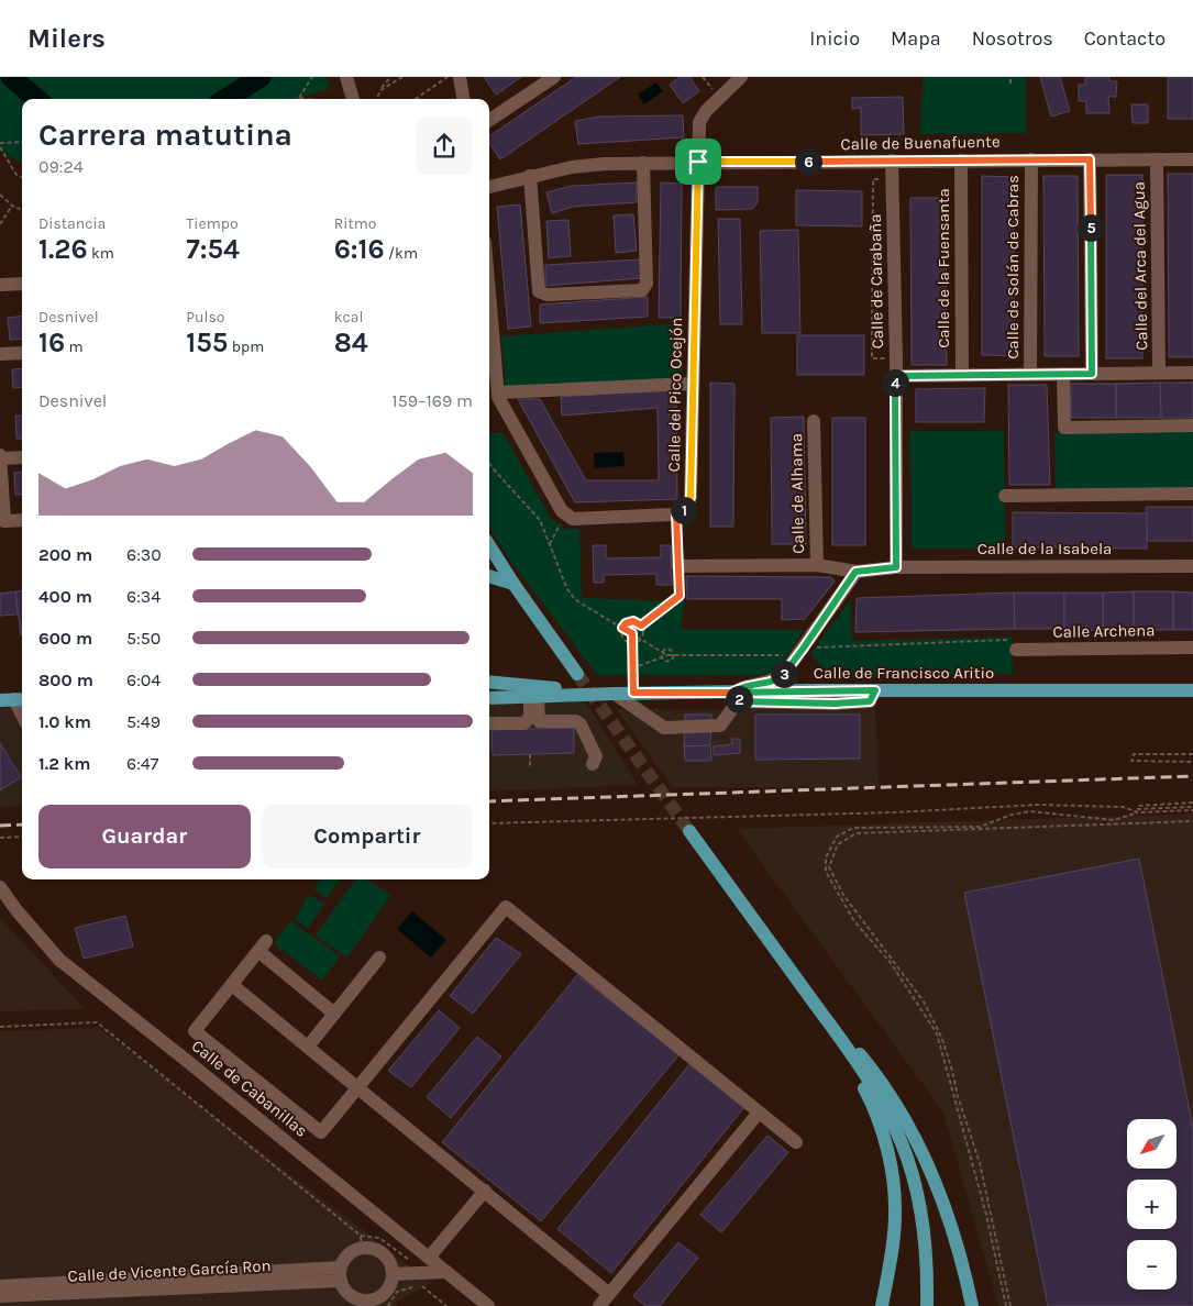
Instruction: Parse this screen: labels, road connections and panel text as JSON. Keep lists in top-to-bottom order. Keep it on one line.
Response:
{"streets":{"main road":["Calle de Francisco Aritio"],"street":["Calle de Buenafuente","Calle del Arca del Agua","Calle de Solán de Cabras","Calle de la Fuensanta","Calle de Carabaña","Calle del Pico Ocejón","Calle de Alhama","Calle de la Isabela","Calle Archena","Calle de Cabanillas","Calle de Vicente García Ron"]},"crossings":[["Calle de Buenafuente","Calle del Arca del Agua"],["Calle de Buenafuente","Calle de Solán de Cabras"],["Calle de Buenafuente","Calle de la Fuensanta"],["Calle de Buenafuente","Calle de Carabaña"],["Calle de Buenafuente","Calle del Pico Ocejón"],["Calle del Arca del Agua","Calle de Solán de Cabras"],["Calle de Solán de Cabras","Calle de la Fuensanta"],["Calle de Solán de Cabras","Calle de Carabaña"],["Calle de Carabaña","Calle de la Isabela"],["Calle de Alhama","Calle de la Isabela"]],"north":"bottom left","page":{"header":"Milers","nav":["Inicio","Mapa","Nosotros","Contacto"],"heading":["Carrera matutina","09:24"],"pins":["6","5","4","1","3","2"],"stats":[["Distancia","1.26 km"],["Tiempo","7:54"],["Ritmo","6:16 /km"],["Desnivel","16 m"],["Pulso","155 bpm"],["kcal","84"]],"chart":["Desnivel","159–169 m"],"list":[{"name":"200 m","note":"6:30"},{"name":"400 m","note":"6:34"},{"name":"600 m","note":"5:50"},{"name":"800 m","note":"6:04"},{"name":"1.0 km","note":"5:49"},{"name":"1.2 km","note":"6:47"}],"buttons":["Guardar","Compartir"],"map_buttons":["+","−"]}}
